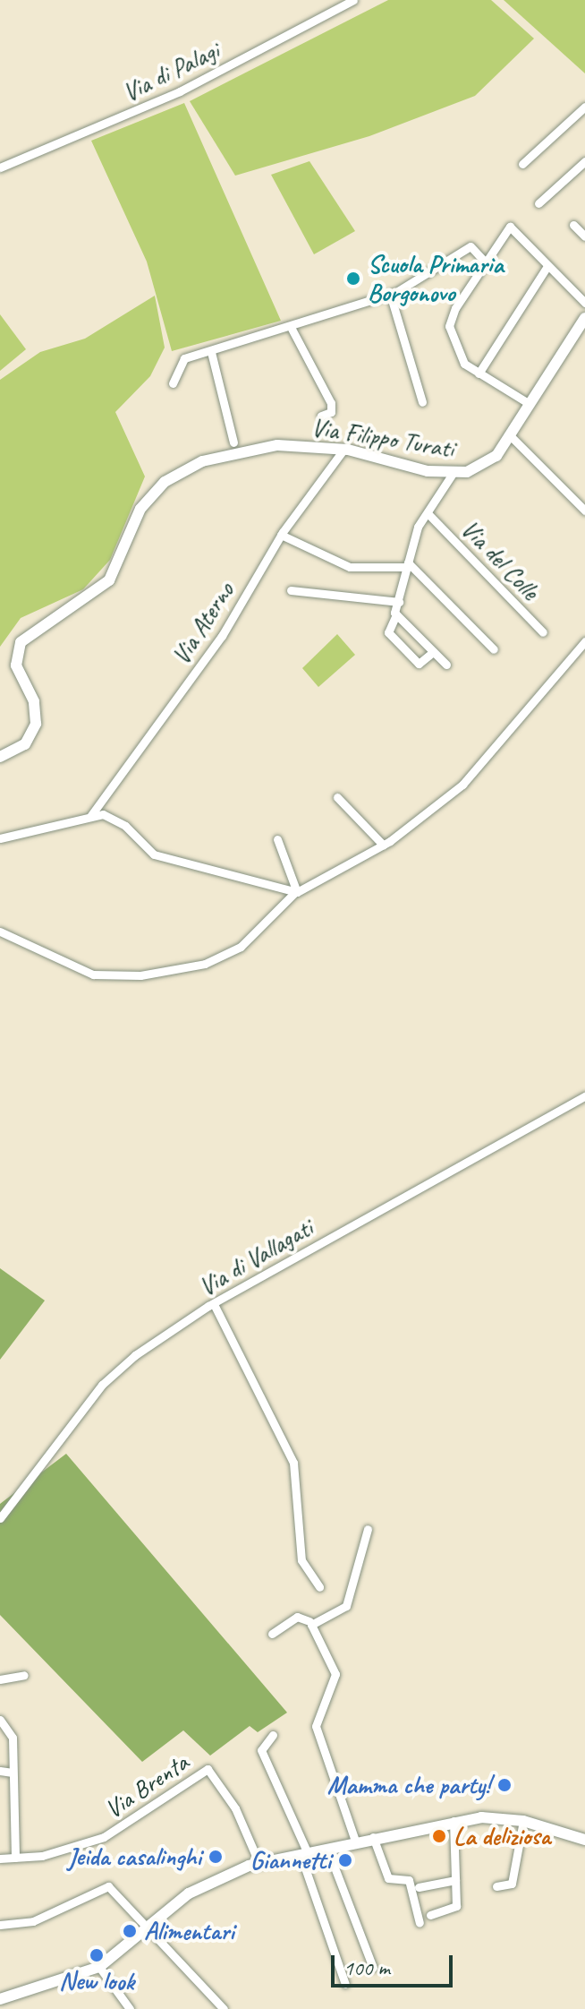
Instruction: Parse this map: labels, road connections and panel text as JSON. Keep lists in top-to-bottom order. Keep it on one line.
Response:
{"streets":{"main road":["Via Filippo Turati"],"street":["Via di Palagi","Via del Colle","Via Aterno","Via di Vallagati","Via Brenta"]},"crossings":[["Via Filippo Turati","Via Aterno"]],"places":["Scuola Primaria Borgonovo","Mamma che party!","La deliziosa","Jeida casalinghi","Giannetti","Alimentari","New look"],"scale_bar":"100 m"}
